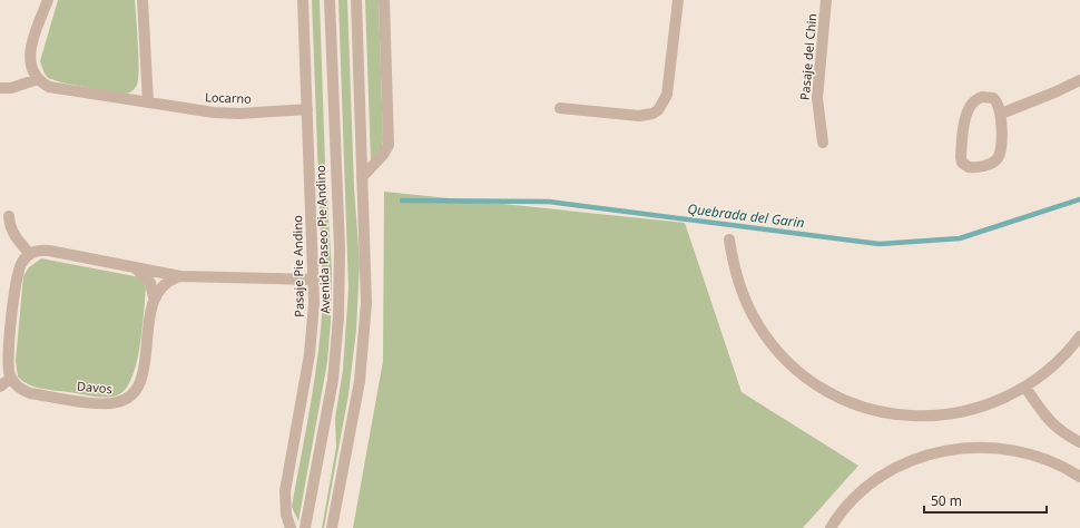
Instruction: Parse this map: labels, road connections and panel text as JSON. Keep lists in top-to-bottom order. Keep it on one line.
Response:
{"streets":{"street":["Pasaje del Chin","Locarno","Avenida Paseo Pie Andino","Pasaje Pie Andino","Davos"]},"crossings":[["Locarno","Pasaje Pie Andino"]],"water":["Quebrada del Garin"],"scale_bar":"50 m"}
